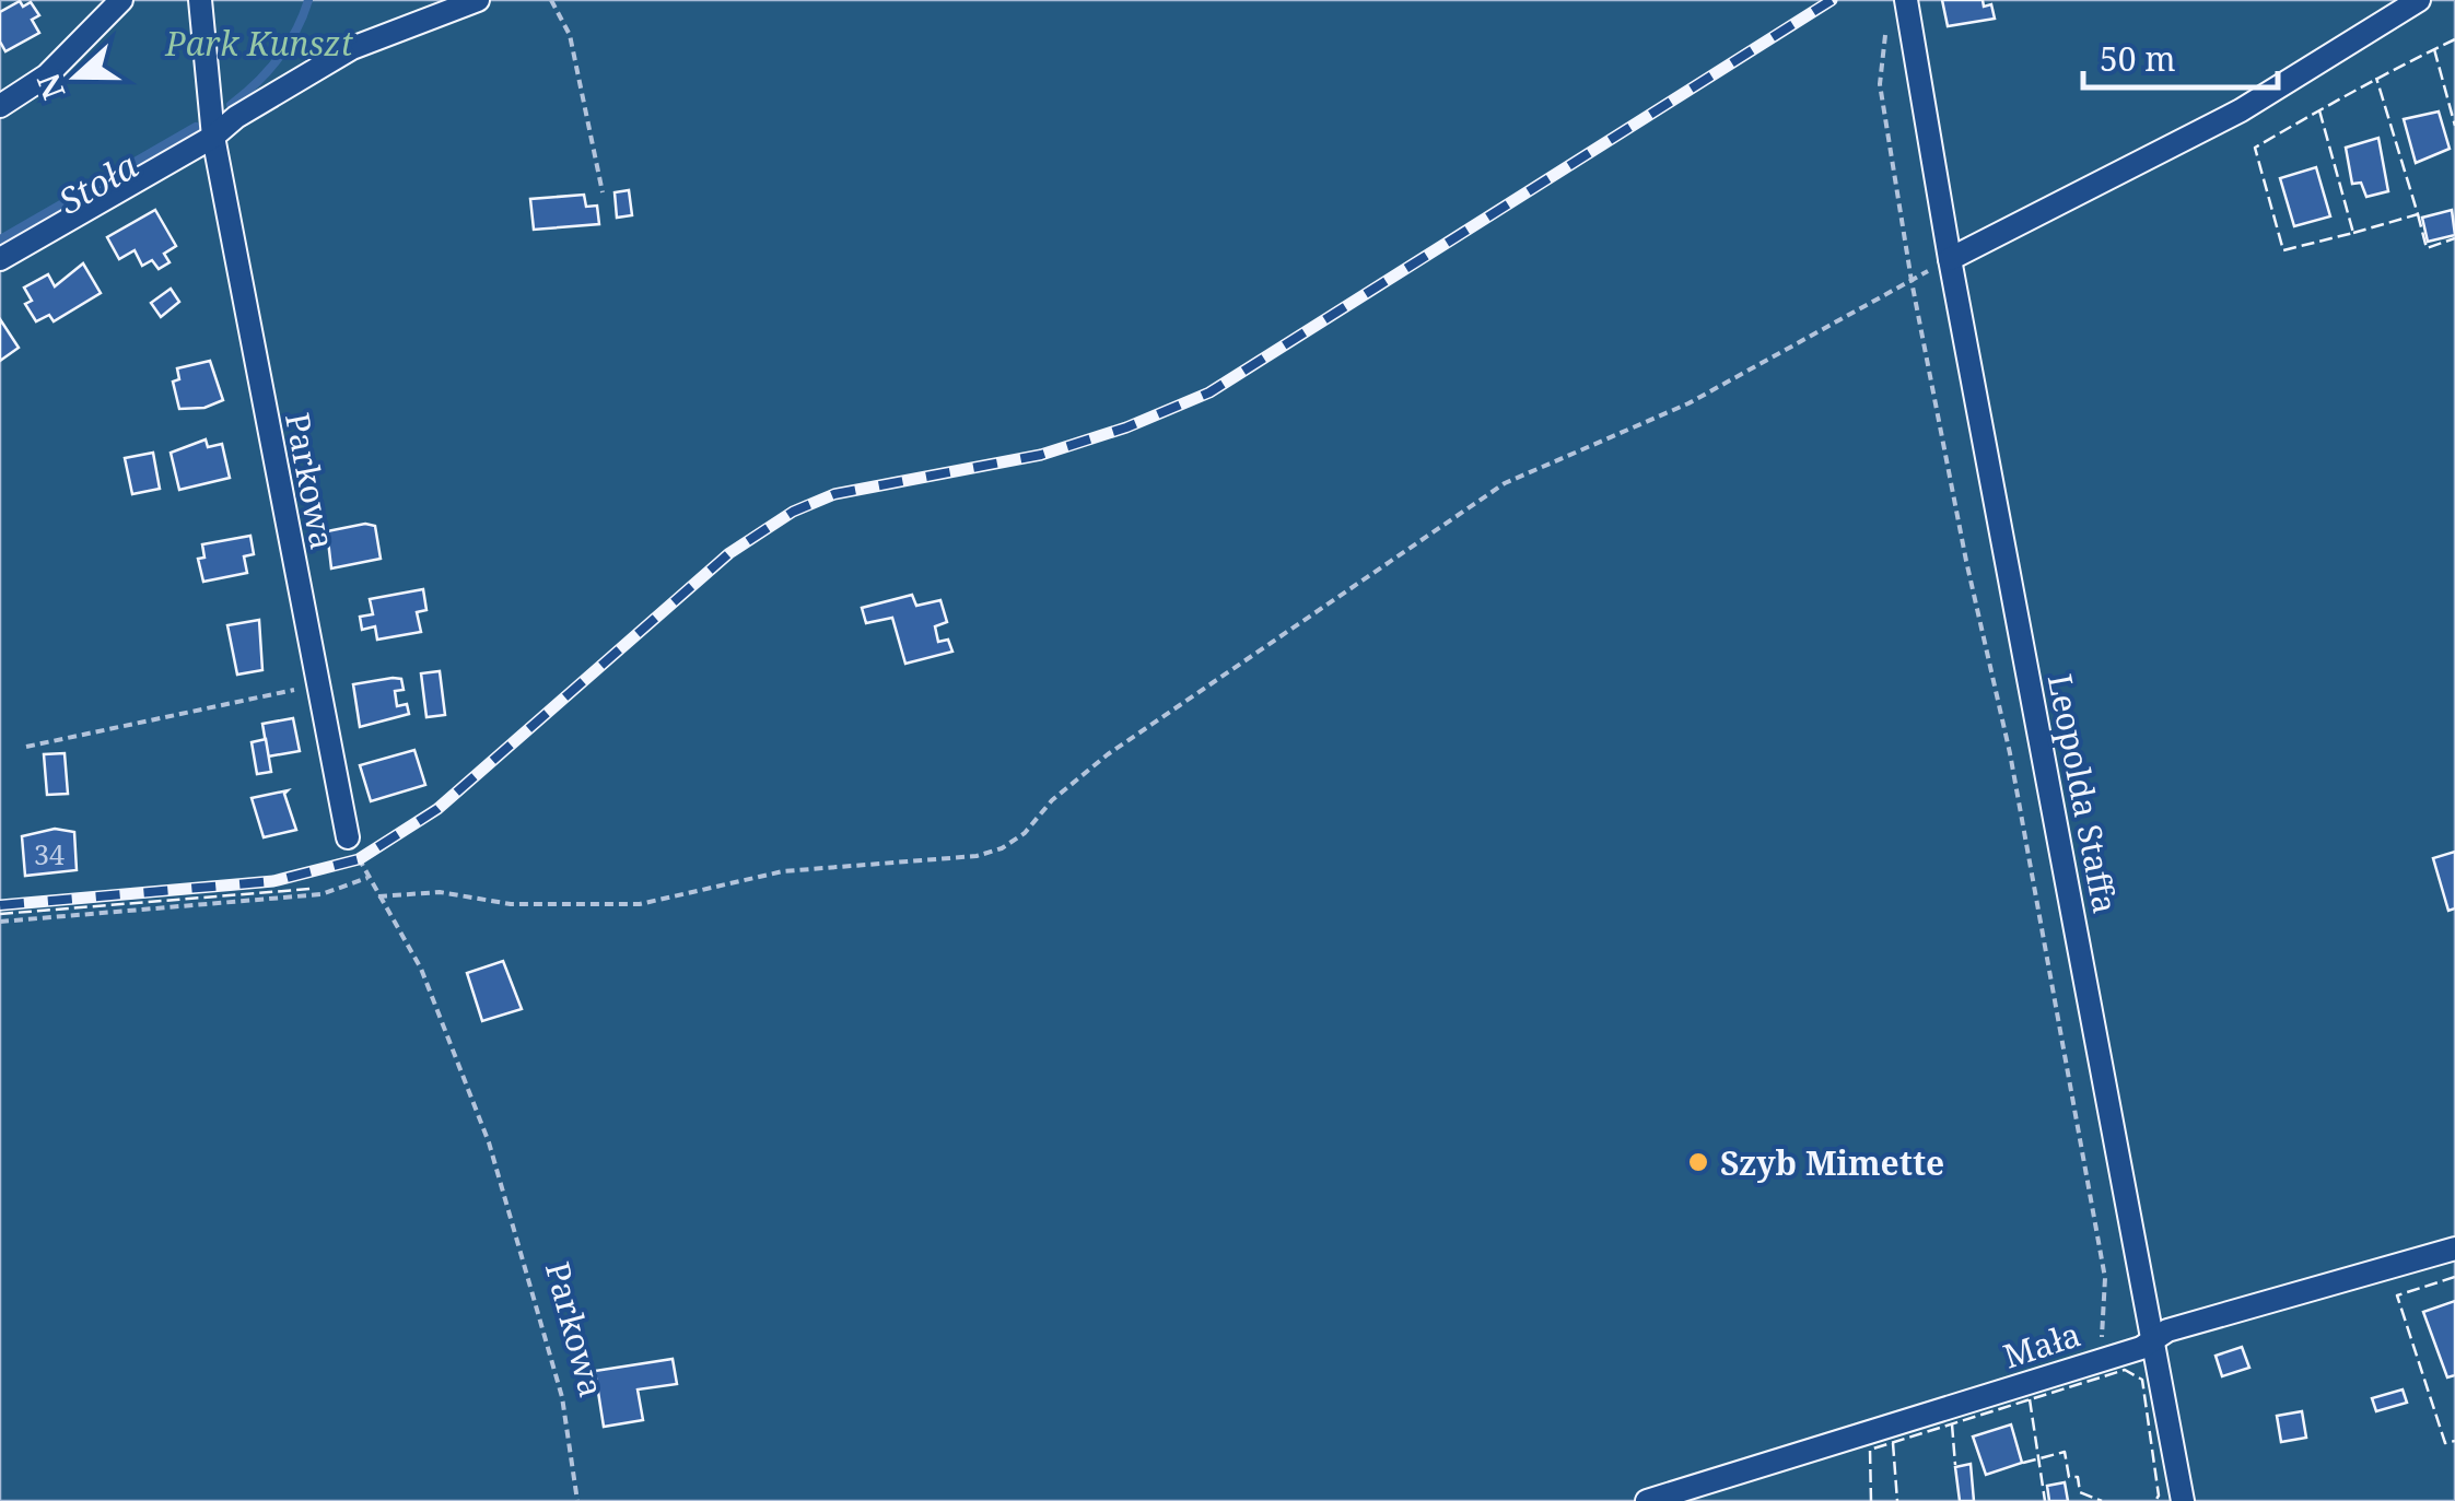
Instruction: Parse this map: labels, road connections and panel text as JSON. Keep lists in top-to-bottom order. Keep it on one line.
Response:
{"streets":{"street":["Parkowa","Leopolda Staffa","Mała"]},"crossings":[["Leopolda Staffa","Mała"]],"water":["Stoła"],"parks":["Park Kunszt"],"places":["Szyb Mimette"],"house_numbers":["34"],"scale_bar":"50 m","north":"left"}
